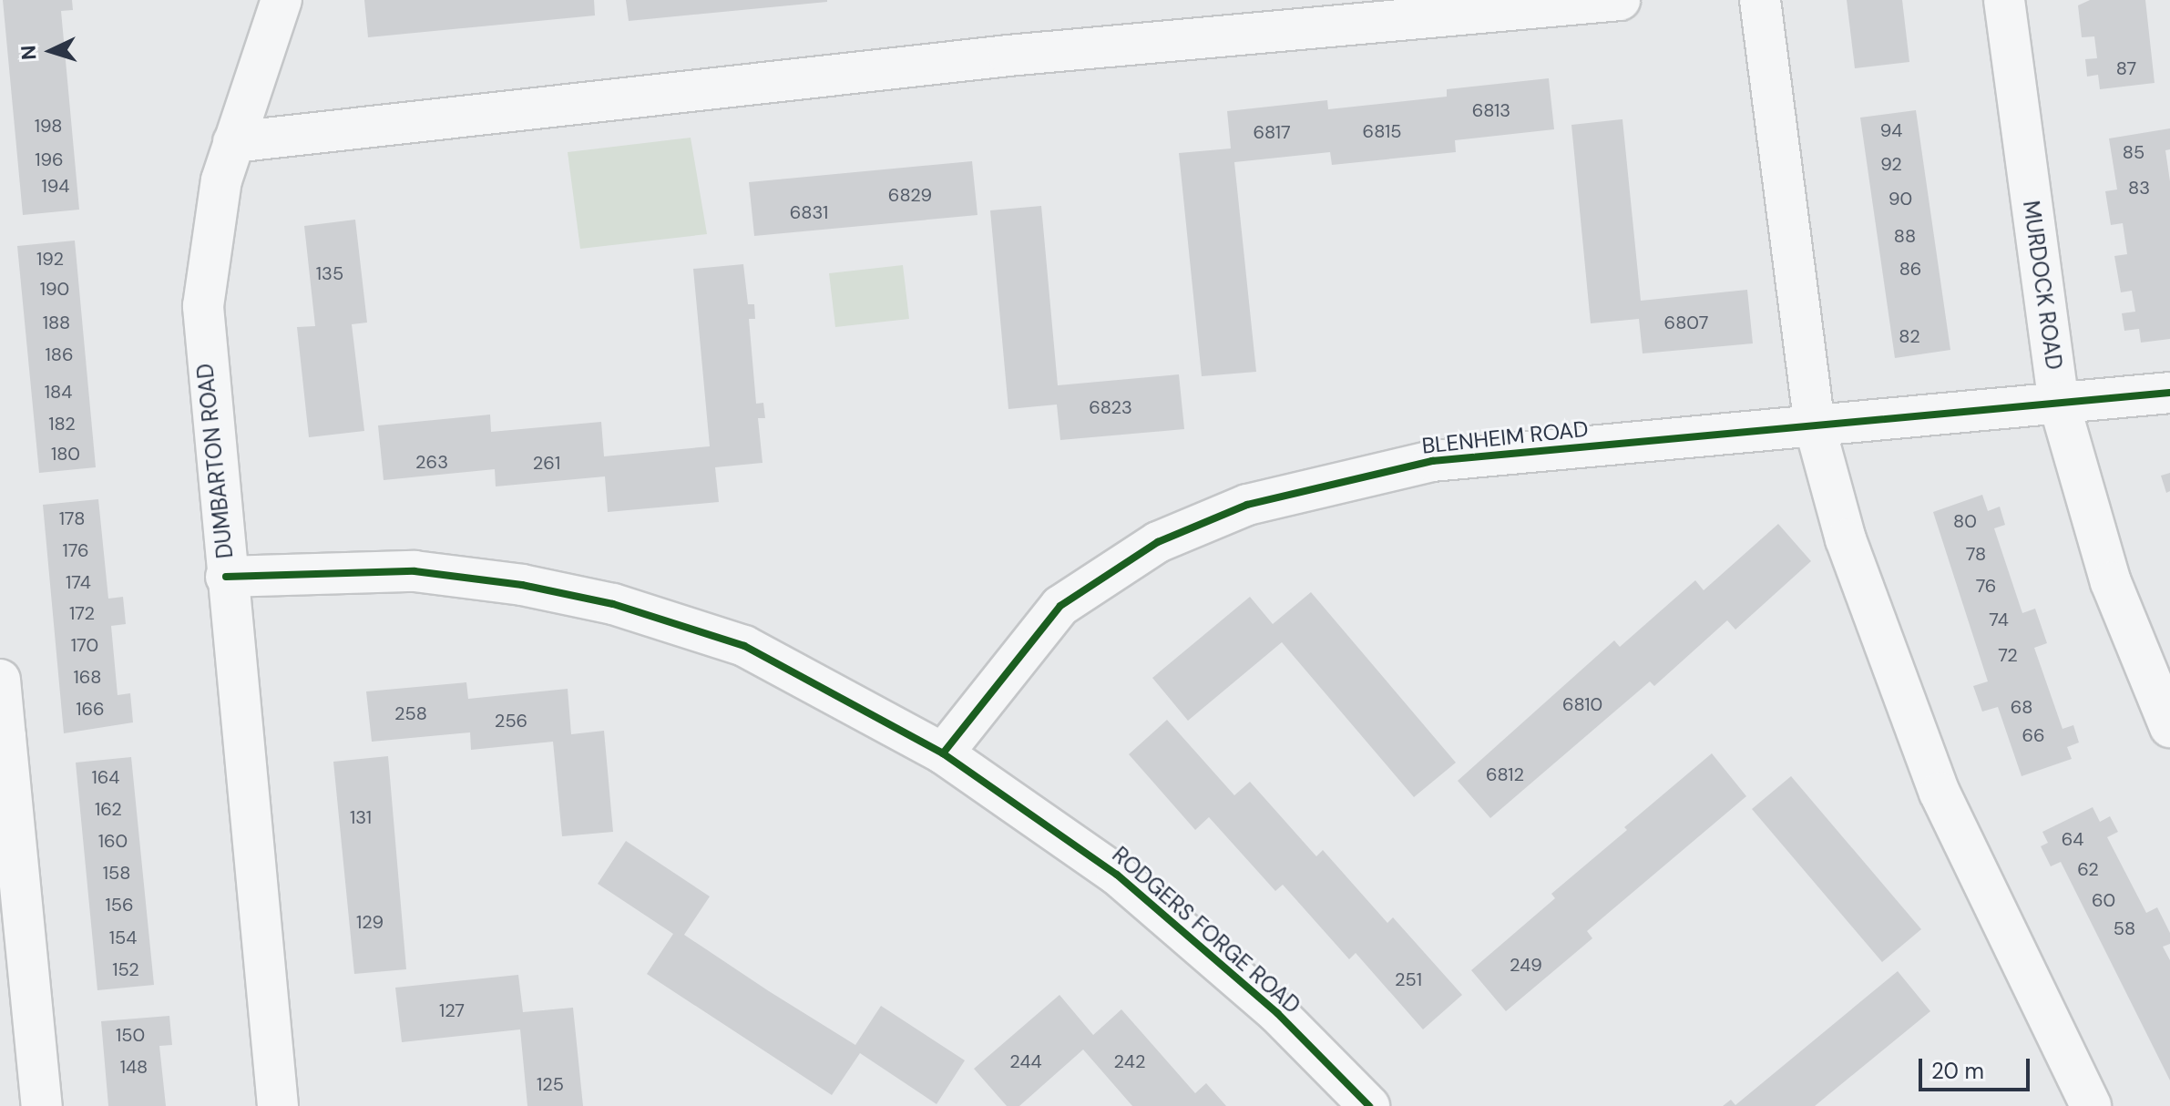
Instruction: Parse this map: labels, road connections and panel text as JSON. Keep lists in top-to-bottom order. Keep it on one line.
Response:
{"streets":{"street":["MURDOCK ROAD","BLENHEIM ROAD","DUMBARTON ROAD","RODGERS FORGE ROAD"]},"crossings":[["MURDOCK ROAD","BLENHEIM ROAD"],["BLENHEIM ROAD","RODGERS FORGE ROAD"],["DUMBARTON ROAD","RODGERS FORGE ROAD"]],"house_numbers":["87","6813","198","94","6815","6817","85","196","92","194","83","6829","90","6831","88","192","86","135","190","188","6807","82","186","184","6823","182","180","263","261","178","80","176","78","174","76","172","74","170","72","168","6810","68","166","258","256","66","6812","164","162","131","64","160","62","158","60","156","129","58","154","249","152","251","127","150","244","242","148","125"],"scale_bar":"20 m","north":"left"}
